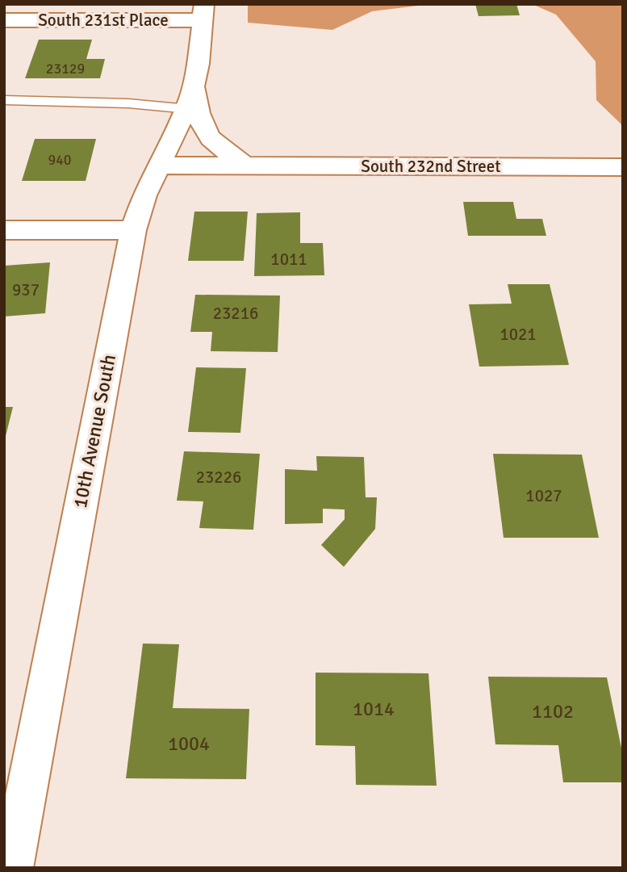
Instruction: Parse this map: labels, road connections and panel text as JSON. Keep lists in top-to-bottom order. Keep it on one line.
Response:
{"streets":{"street":["South 231st Place","South 232nd Street","10th Avenue South"]},"crossings":[["South 232nd Street","10th Avenue South"]],"house_numbers":["23129","940","1011","937","23216","1021","23226","1027","1014","1102","1004"]}
